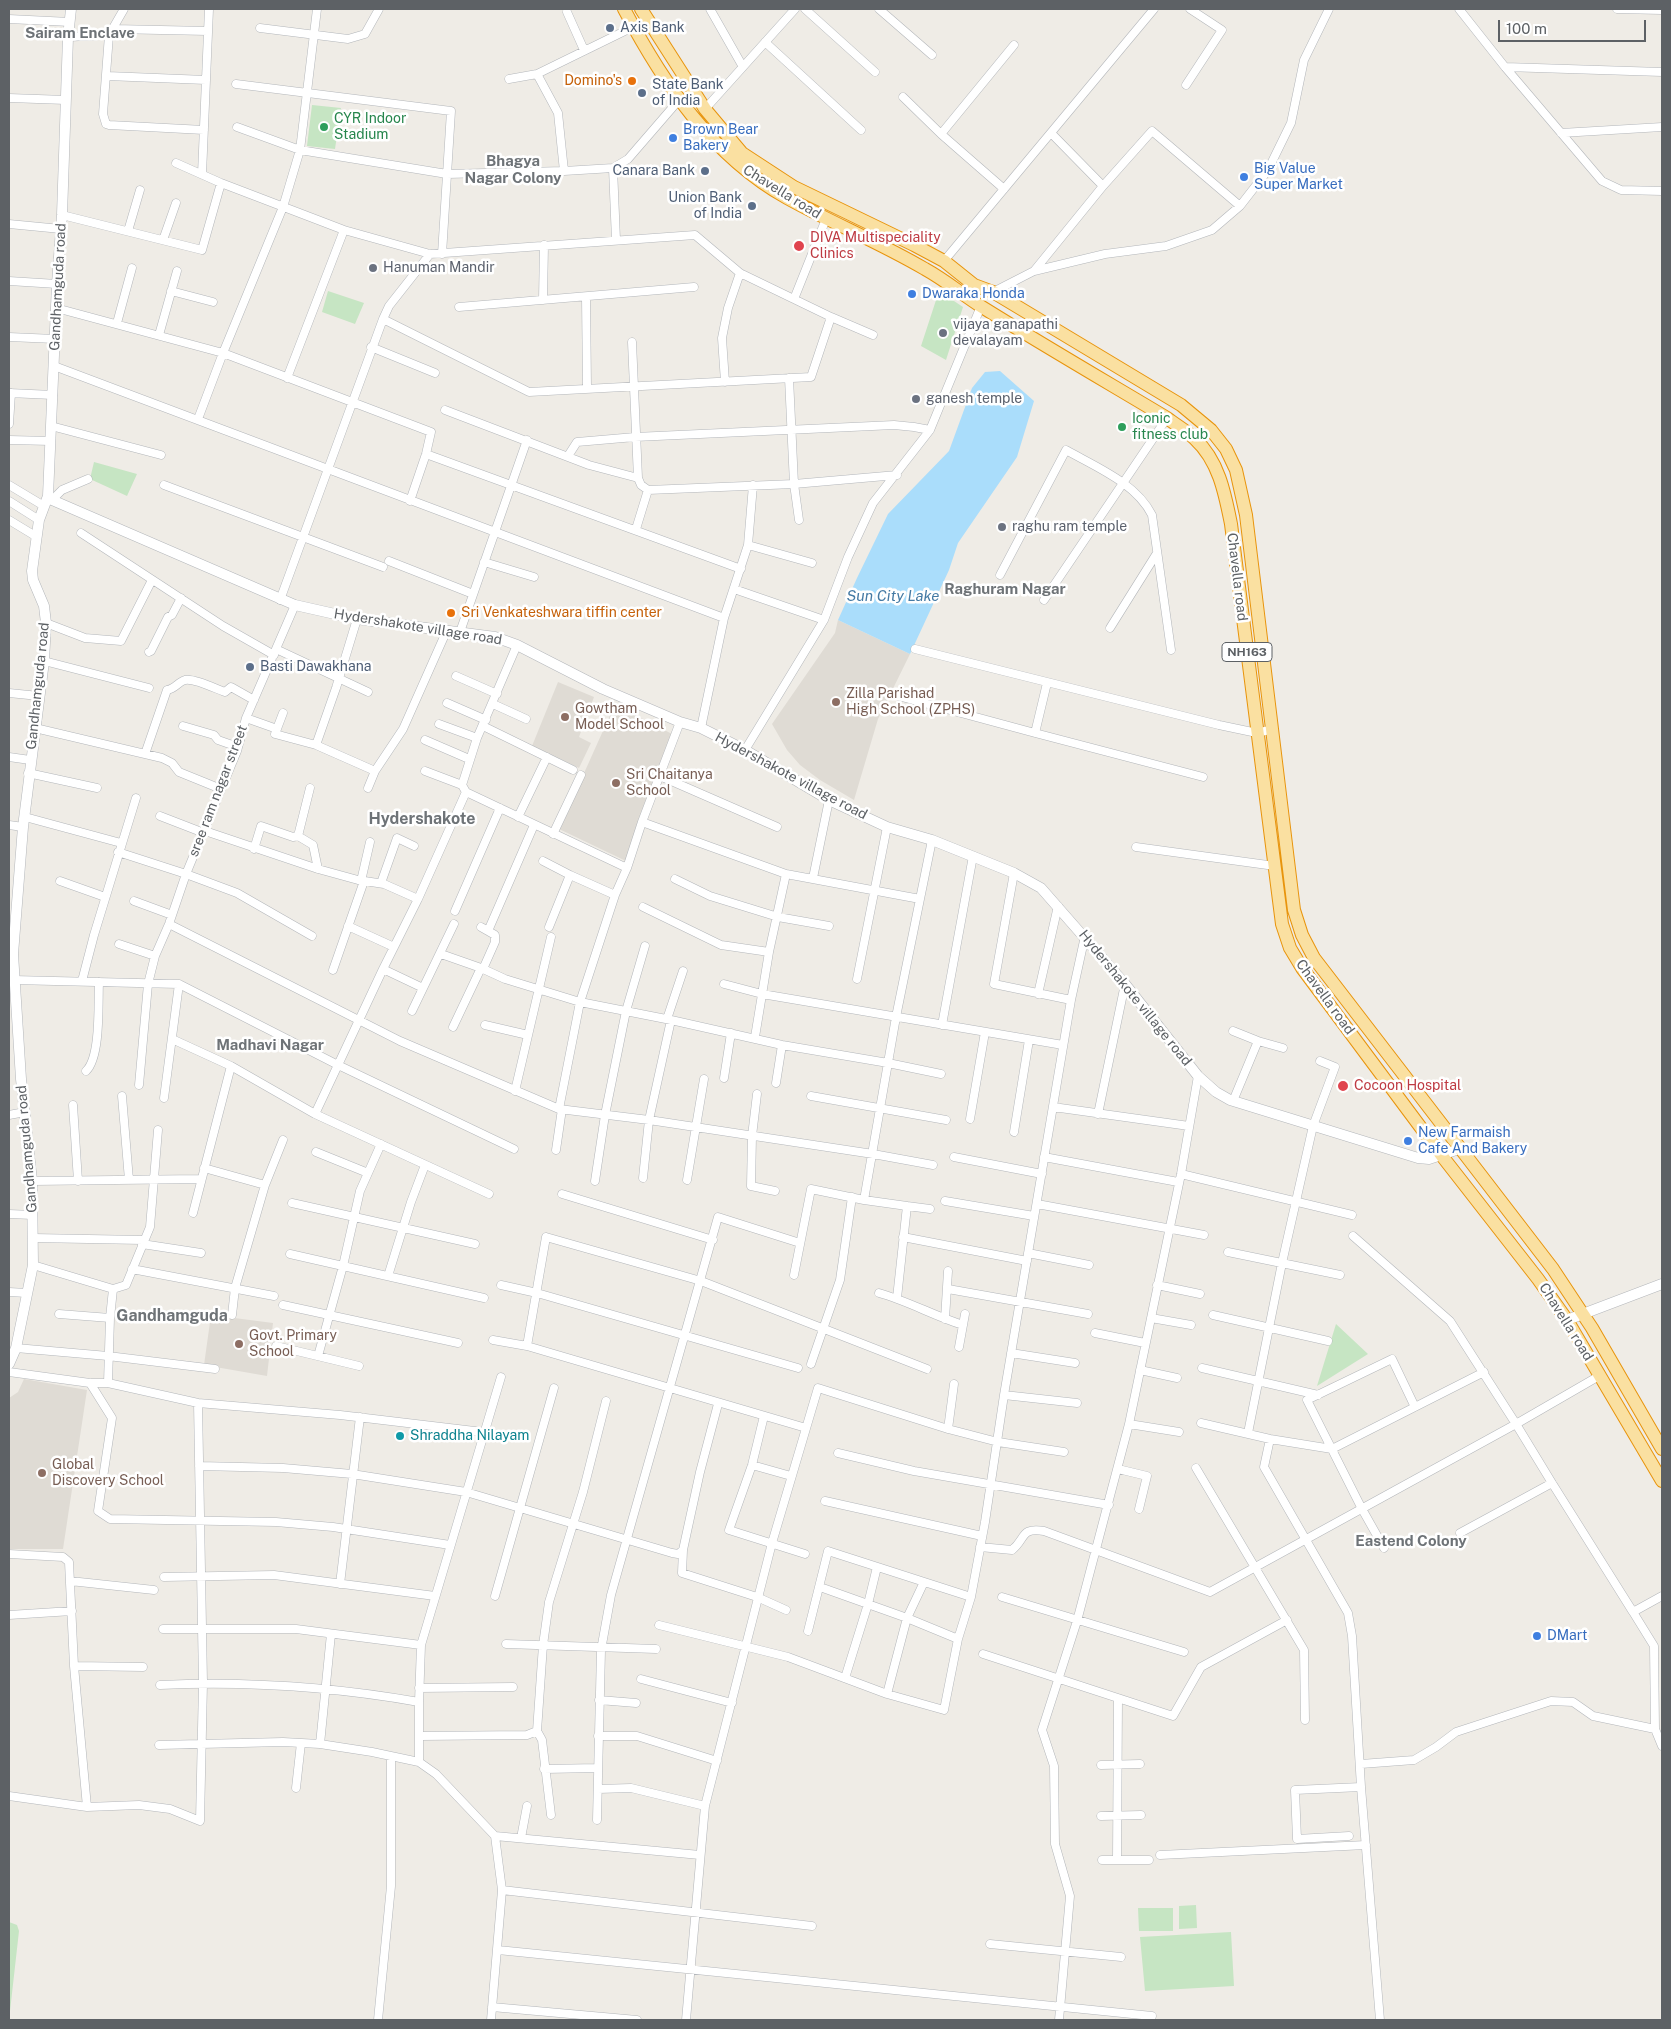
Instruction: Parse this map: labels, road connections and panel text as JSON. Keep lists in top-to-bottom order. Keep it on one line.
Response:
{"streets":{"highway":["Chavella road","NH163"],"street":["Gandhamguda road","Hydershakote village road","sree ram nagar street"]},"crossings":[["Chavella road","Hydershakote village road"],["Gandhamguda road","Hydershakote village road"],["Hydershakote village road","sree ram nagar street"]],"districts":["Sairam Enclave","Bhagya Nagar Colony","Raghuram Nagar","Hydershakote","Madhavi Nagar","Gandhamguda","Eastend Colony"],"water":["Sun City Lake"],"places":["Axis Bank","Domino's","State Bank of India","CYR Indoor Stadium","Brown Bear Bakery","Canara Bank","Big Value Super Market","Union Bank of India","DIVA Multispeciality Clinics","Hanuman Mandir","Dwaraka Honda","vijaya ganapathi devalayam","ganesh temple","Iconic fitness club","raghu ram temple","Sri Venkateshwara tiffin center","Basti Dawakhana","Zilla Parishad High School (ZPHS)","Gowtham Model School","Sri Chaitanya School","Cocoon Hospital","New Farmaish Cafe And Bakery","Govt. Primary School","Shraddha Nilayam","Global Discovery School","DMart"],"scale_bar":"100 m"}
